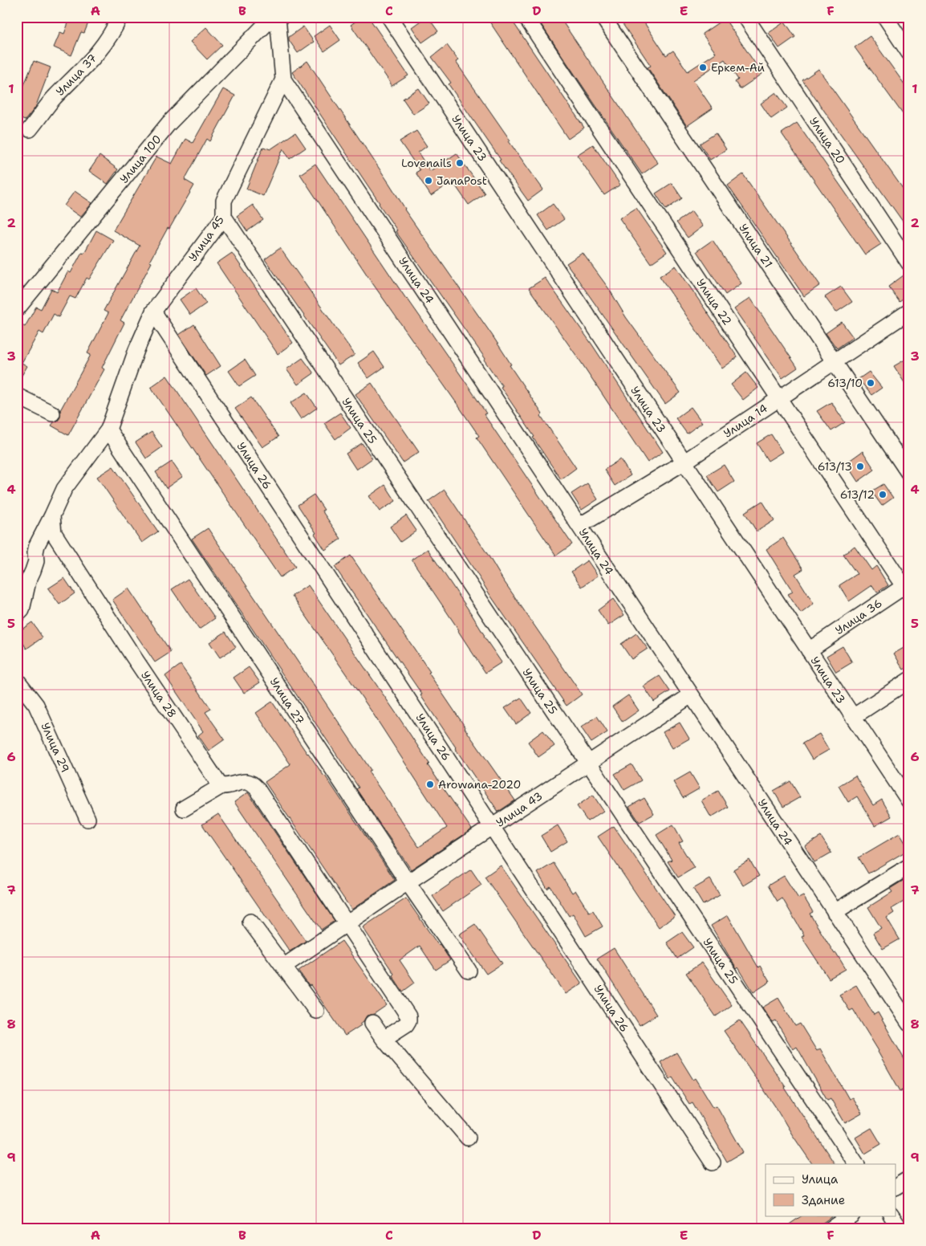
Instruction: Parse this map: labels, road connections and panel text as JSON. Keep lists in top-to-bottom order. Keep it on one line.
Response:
{"streets":{"street":["Улица 37","Улица 23","Улица 20","Улица 100","Улица 45","Улица 21","Улица 24","Улица 22","Улица 25","Улица 14","Улица 26","Улица 36","Улица 28","Улица 27","Улица 29","Улица 43"]},"crossings":[["Улица 23","Улица 14"],["Улица 23","Улица 36"],["Улица 45","Улица 24"],["Улица 45","Улица 25"],["Улица 45","Улица 26"],["Улица 45","Улица 27"],["Улица 21","Улица 14"],["Улица 24","Улица 14"],["Улица 24","Улица 43"],["Улица 22","Улица 14"],["Улица 22","Улица 36"],["Улица 25","Улица 43"],["Улица 26","Улица 43"],["Улица 27","Улица 43"]],"places":["Еркем-Ай","Lovenails","JanaPost","613/10","613/13","613/12","Arowana-2020"],"legend":["Улица","Здание"],"grid":{"columns":["A","B","C","D","E","F"],"rows":["1","2","3","4","5","6","7","8","9"]}}
